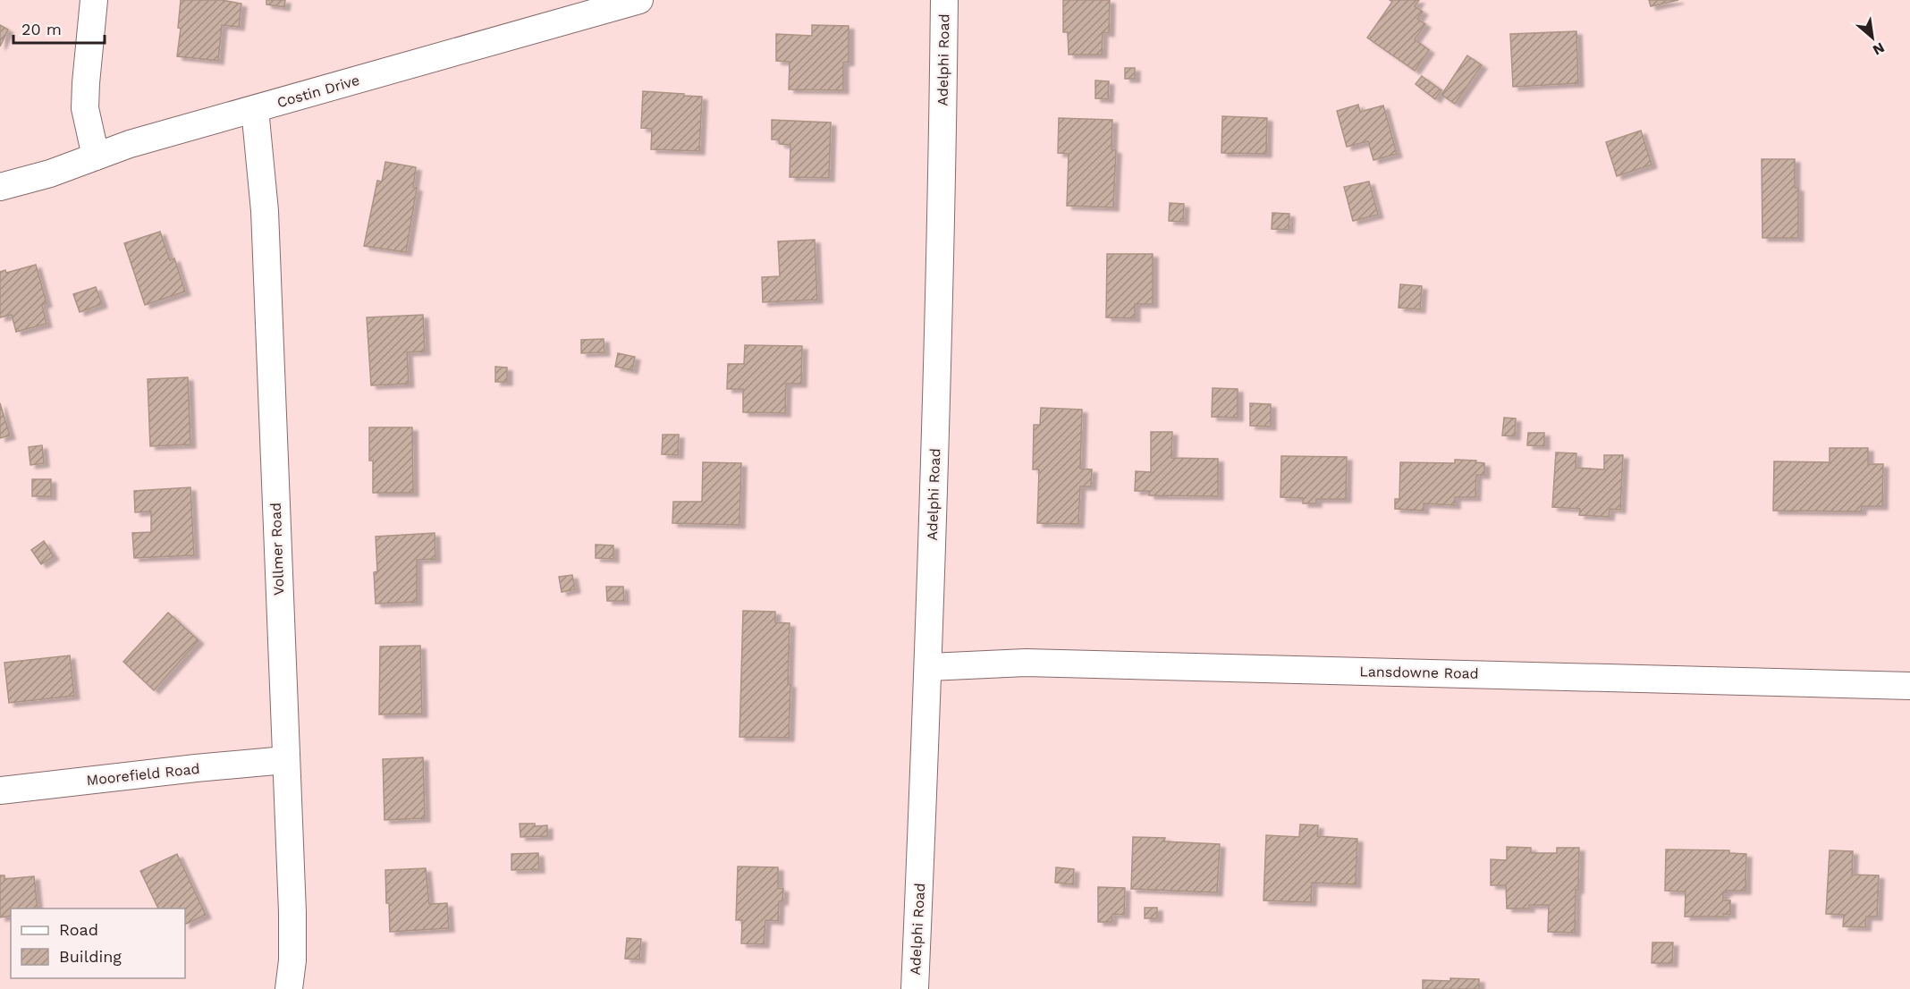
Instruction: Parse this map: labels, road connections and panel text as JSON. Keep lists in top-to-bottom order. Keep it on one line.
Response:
{"streets":{"street":["Adelphi Road","Costin Drive","Vollmer Road","Lansdowne Road","Moorefield Road"]},"crossings":[["Adelphi Road","Lansdowne Road"],["Costin Drive","Vollmer Road"],["Vollmer Road","Moorefield Road"]],"legend":["Road","Building"],"scale_bar":"20 m","north":"bottom right"}
